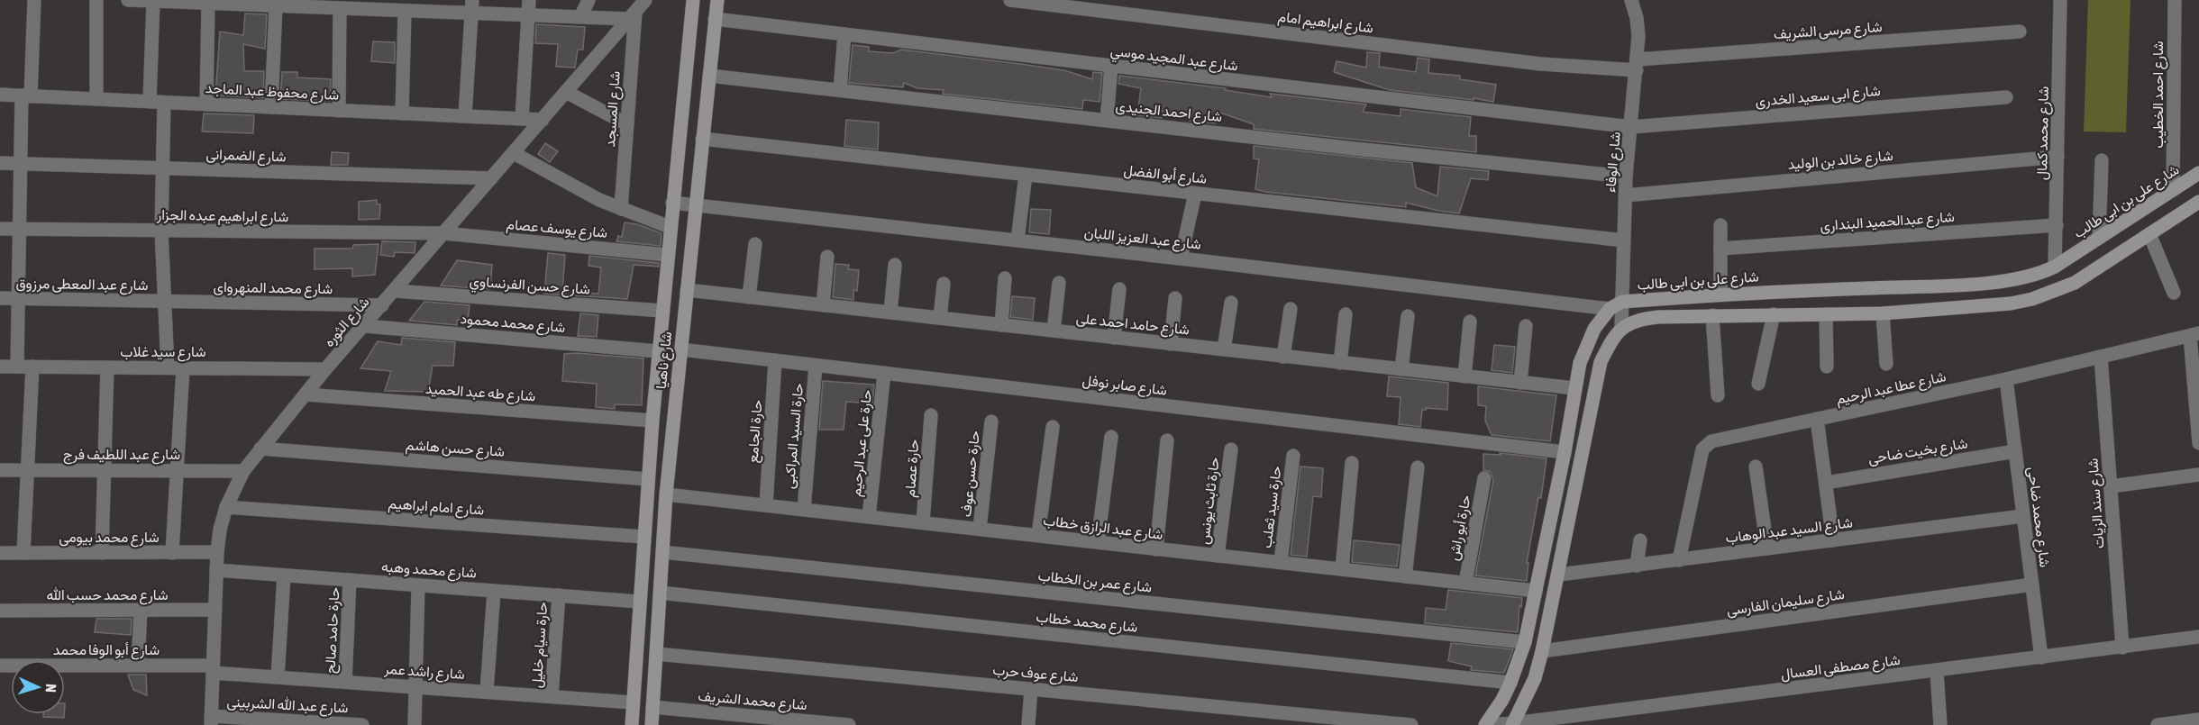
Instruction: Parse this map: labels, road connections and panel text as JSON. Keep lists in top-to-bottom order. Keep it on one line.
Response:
{"streets":{"street":["شارع ابراهيم امام","شارع مرسى الشريف","شارع عبد المجيد موسي","شارع محفوظ عبد الماجد","شارع احمد الخطيب","شارع ابى سعيد الخدرى","شارع المسجد","شارع احمد الجنيدى","شارع محمد كمال","شارع الضمرانى","شارع خالد بن الوليد","شارع الوفاء","شارع أبو الفضل","شارع على بن ابى طالب","شارع ابراهيم عبده الجزار","شارع عبدالحميد البندارى","شارع يوسف عصام","شارع عبد العزيز اللبان","شارع عبد المعطى مرزوق","شارع حسن الفرنساوي","شارع محمد المنهرواى","شارع الثوره","شارع محمد محمود","شارع حامد احمد على","شارع سيد غلاب","شارع ناهيا","شارع صابر نوفل","شارع عطا عبد الرحيم","شارع طه عبد الحميد","حارة الجامع","حارة السيد المراكبى","حارة على عبد الرحيم","شارع حسن هاشم","شارع بخيت ضاحى","شارع عبد اللطيف فرج","حارة عصام","حارة حسن عوف","حارة ثابث يونس","شارع سند الزيات","شارع امام ابراهيم","حارة سيد ثعلب","شارع محمد ضاحى","شارع عبد الرازق خطاب","حارة أبو راش","شارع السيد عبد الوهاب","شارع محمد بيومى","شارع محمد وهبه","شارع عمر بن الخطاب","شارع محمد حسب الله","شارع سليمان الفارسى","شارع محمد خطاب","حارة حامد صالح","حارة سيام خليل","شارع أبو الوفا محمد","شارع مصطفى العسال","شارع راشد عمر","شارع عوف حرب","شارع محمد الشريف","شارع عبد الله الشربينى"]},"crossings":[["شارع ابراهيم امام","شارع مرسى الشريف"],["شارع ابراهيم امام","شارع الوفاء"],["شارع مرسى الشريف","شارع الوفاء"],["شارع عبد المجيد موسي","شارع ابى سعيد الخدرى"],["شارع عبد المجيد موسي","شارع الوفاء"],["شارع عبد المجيد موسي","شارع ناهيا"],["شارع محفوظ عبد الماجد","شارع الثوره"],["شارع احمد الخطيب","شارع على بن ابى طالب"],["شارع ابى سعيد الخدرى","شارع الوفاء"],["شارع المسجد","شارع الثوره"],["شارع احمد الجنيدى","شارع الوفاء"],["شارع احمد الجنيدى","شارع ناهيا"],["شارع محمد كمال","شارع خالد بن الوليد"],["شارع محمد كمال","شارع على بن ابى طالب"],["شارع محمد كمال","شارع عبدالحميد البندارى"],["شارع الضمرانى","شارع الثوره"],["شارع خالد بن الوليد","شارع الوفاء"],["شارع الوفاء","شارع أبو الفضل"],["شارع الوفاء","شارع على بن ابى طالب"],["شارع أبو الفضل","شارع ناهيا"],["شارع على بن ابى طالب","شارع عبد العزيز اللبان"],["شارع على بن ابى طالب","شارع حامد احمد على"],["شارع على بن ابى طالب","شارع صابر نوفل"],["شارع على بن ابى طالب","شارع عبد الرازق خطاب"],["شارع على بن ابى طالب","شارع عمر بن الخطاب"],["شارع على بن ابى طالب","شارع محمد خطاب"],["شارع على بن ابى طالب","شارع مصطفى العسال"],["شارع ابراهيم عبده الجزار","شارع يوسف عصام"],["شارع ابراهيم عبده الجزار","شارع الثوره"],["شارع يوسف عصام","شارع الثوره"],["شارع يوسف عصام","شارع ناهيا"],["شارع عبد العزيز اللبان","شارع ناهيا"],["شارع عبد المعطى مرزوق","شارع محمد المنهرواى"],["شارع حسن الفرنساوي","شارع الثوره"],["شارع حسن الفرنساوي","شارع ناهيا"],["شارع محمد المنهرواى","شارع الثوره"],["شارع الثوره","شارع محمد محمود"],["شارع الثوره","شارع سيد غلاب"],["شارع الثوره","شارع طه عبد الحميد"],["شارع الثوره","شارع حسن هاشم"],["شارع الثوره","شارع عبد اللطيف فرج"],["شارع الثوره","شارع امام ابراهيم"],["شارع الثوره","شارع محمد بيومى"],["شارع الثوره","شارع محمد وهبه"],["شارع الثوره","شارع محمد حسب الله"],["شارع الثوره","شارع أبو الوفا محمد"],["شارع الثوره","شارع راشد عمر"],["شارع الثوره","شارع عبد الله الشربينى"],["شارع محمد محمود","شارع ناهيا"],["شارع حامد احمد على","شارع ناهيا"],["شارع ناهيا","شارع صابر نوفل"],["شارع ناهيا","شارع طه عبد الحميد"],["شارع ناهيا","شارع حسن هاشم"],["شارع ناهيا","شارع امام ابراهيم"],["شارع ناهيا","شارع عبد الرازق خطاب"],["شارع ناهيا","شارع محمد وهبه"],["شارع ناهيا","شارع عمر بن الخطاب"],["شارع ناهيا","شارع محمد خطاب"],["شارع ناهيا","شارع راشد عمر"],["شارع ناهيا","شارع عوف حرب"],["شارع ناهيا","شارع محمد الشريف"],["شارع صابر نوفل","حارة الجامع"],["شارع صابر نوفل","حارة السيد المراكبى"],["شارع صابر نوفل","حارة على عبد الرحيم"],["شارع عطا عبد الرحيم","شارع سند الزيات"],["شارع عطا عبد الرحيم","شارع محمد ضاحى"],["شارع عطا عبد الرحيم","شارع السيد عبد الوهاب"],["حارة الجامع","شارع عبد الرازق خطاب"],["حارة السيد المراكبى","شارع عبد الرازق خطاب"],["حارة على عبد الرحيم","شارع عبد الرازق خطاب"],["شارع بخيت ضاحى","شارع محمد ضاحى"],["حارة عصام","شارع عبد الرازق خطاب"],["حارة حسن عوف","شارع عبد الرازق خطاب"],["حارة ثابث يونس","شارع عبد الرازق خطاب"],["شارع سند الزيات","شارع مصطفى العسال"],["حارة سيد ثعلب","شارع عبد الرازق خطاب"],["شارع محمد ضاحى","شارع السيد عبد الوهاب"],["شارع محمد ضاحى","شارع سليمان الفارسى"],["شارع محمد ضاحى","شارع مصطفى العسال"],["شارع عبد الرازق خطاب","حارة أبو راش"],["شارع محمد وهبه","حارة حامد صالح"],["شارع محمد وهبه","حارة سيام خليل"],["حارة حامد صالح","شارع راشد عمر"],["حارة سيام خليل","شارع راشد عمر"],["شارع أبو الوفا محمد","شارع راشد عمر"]],"north":"right"}
